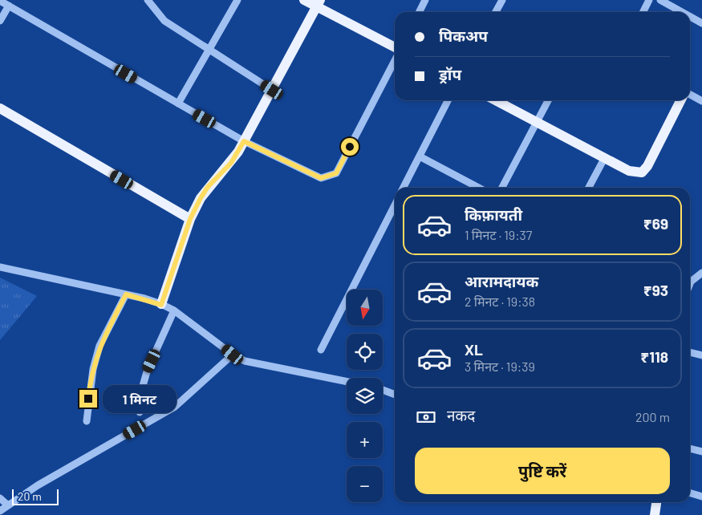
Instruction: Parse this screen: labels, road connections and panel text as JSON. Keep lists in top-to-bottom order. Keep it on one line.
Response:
{"scale_bar":"20 m","north":"bottom","page":{"banner":["पिकअप","ड्रॉप"],"list":[{"name":"किफ़ायती","note":"1 मिनट · 19:37","value":"₹69"},{"name":"आरामदायक","note":"2 मिनट · 19:38","value":"₹93"},{"name":"XL","note":"3 मिनट · 19:39","value":"₹118"}],"map_buttons":["+","−"],"bubble":"1 मिनट","pay":["नकद","200 m"],"buttons":"पुष्टि करें","scale":"20 m"}}
